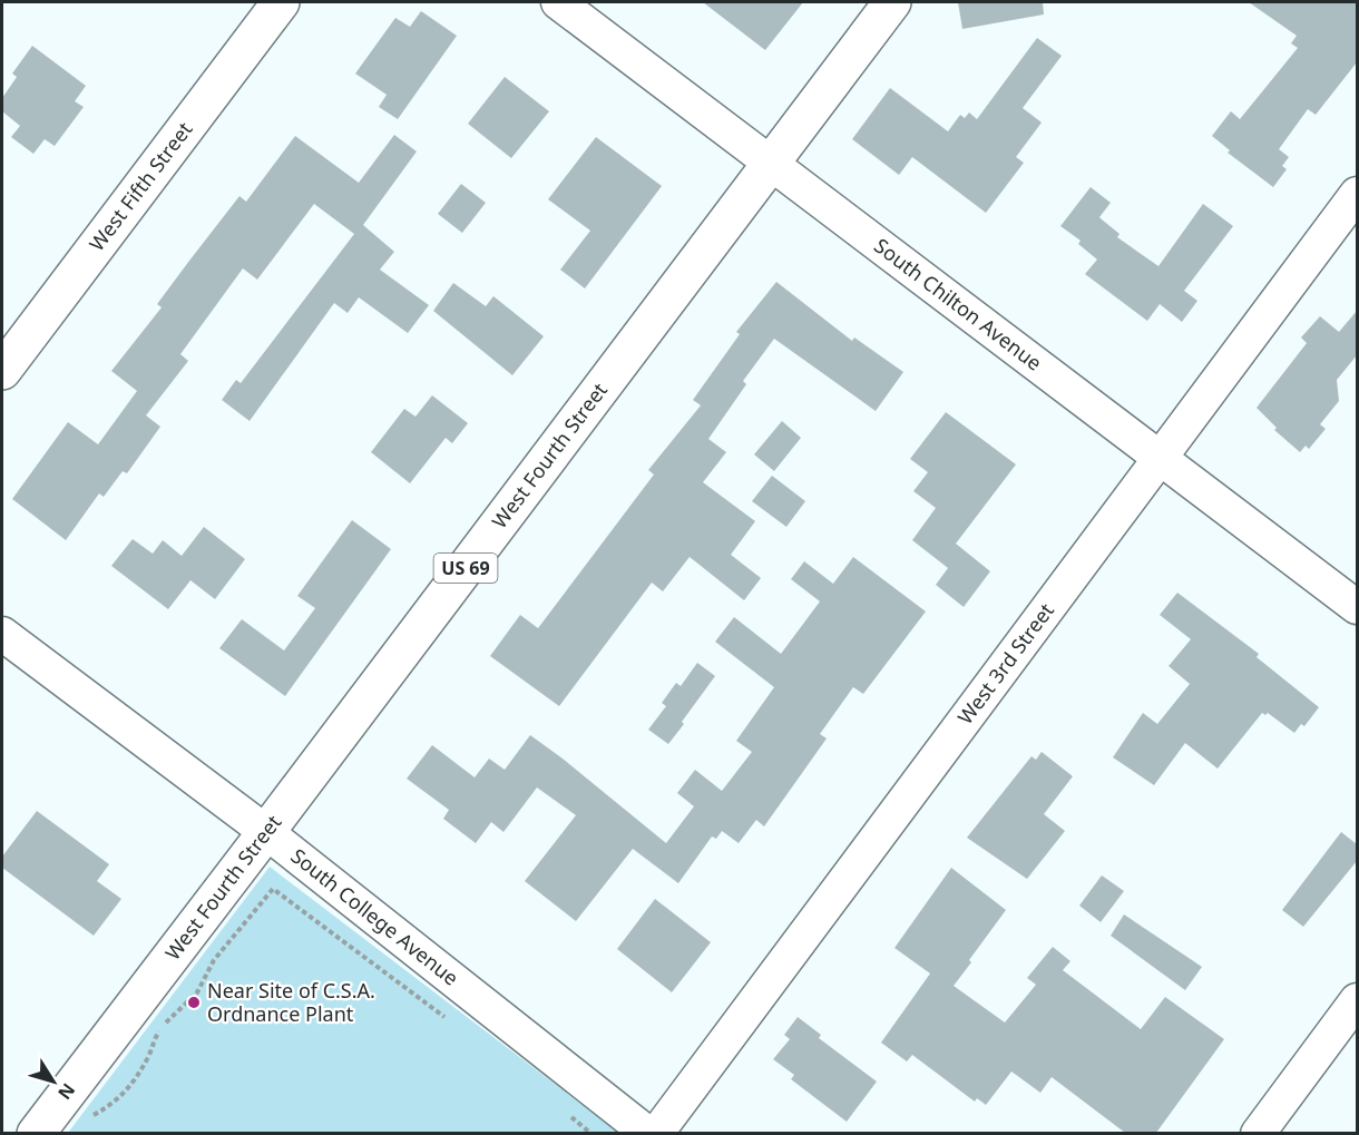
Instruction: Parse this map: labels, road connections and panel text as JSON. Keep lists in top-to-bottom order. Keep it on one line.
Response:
{"streets":{"main road":["West Fifth Street","West Fourth Street","US 69"],"street":["South Chilton Avenue","West 3rd Street","South College Avenue"]},"crossings":[["South Chilton Avenue","West Fourth Street"],["South Chilton Avenue","West 3rd Street"],["West Fourth Street","South College Avenue"]],"places":["Near Site of C.S.A. Ordnance Plant"],"north":"bottom right"}
